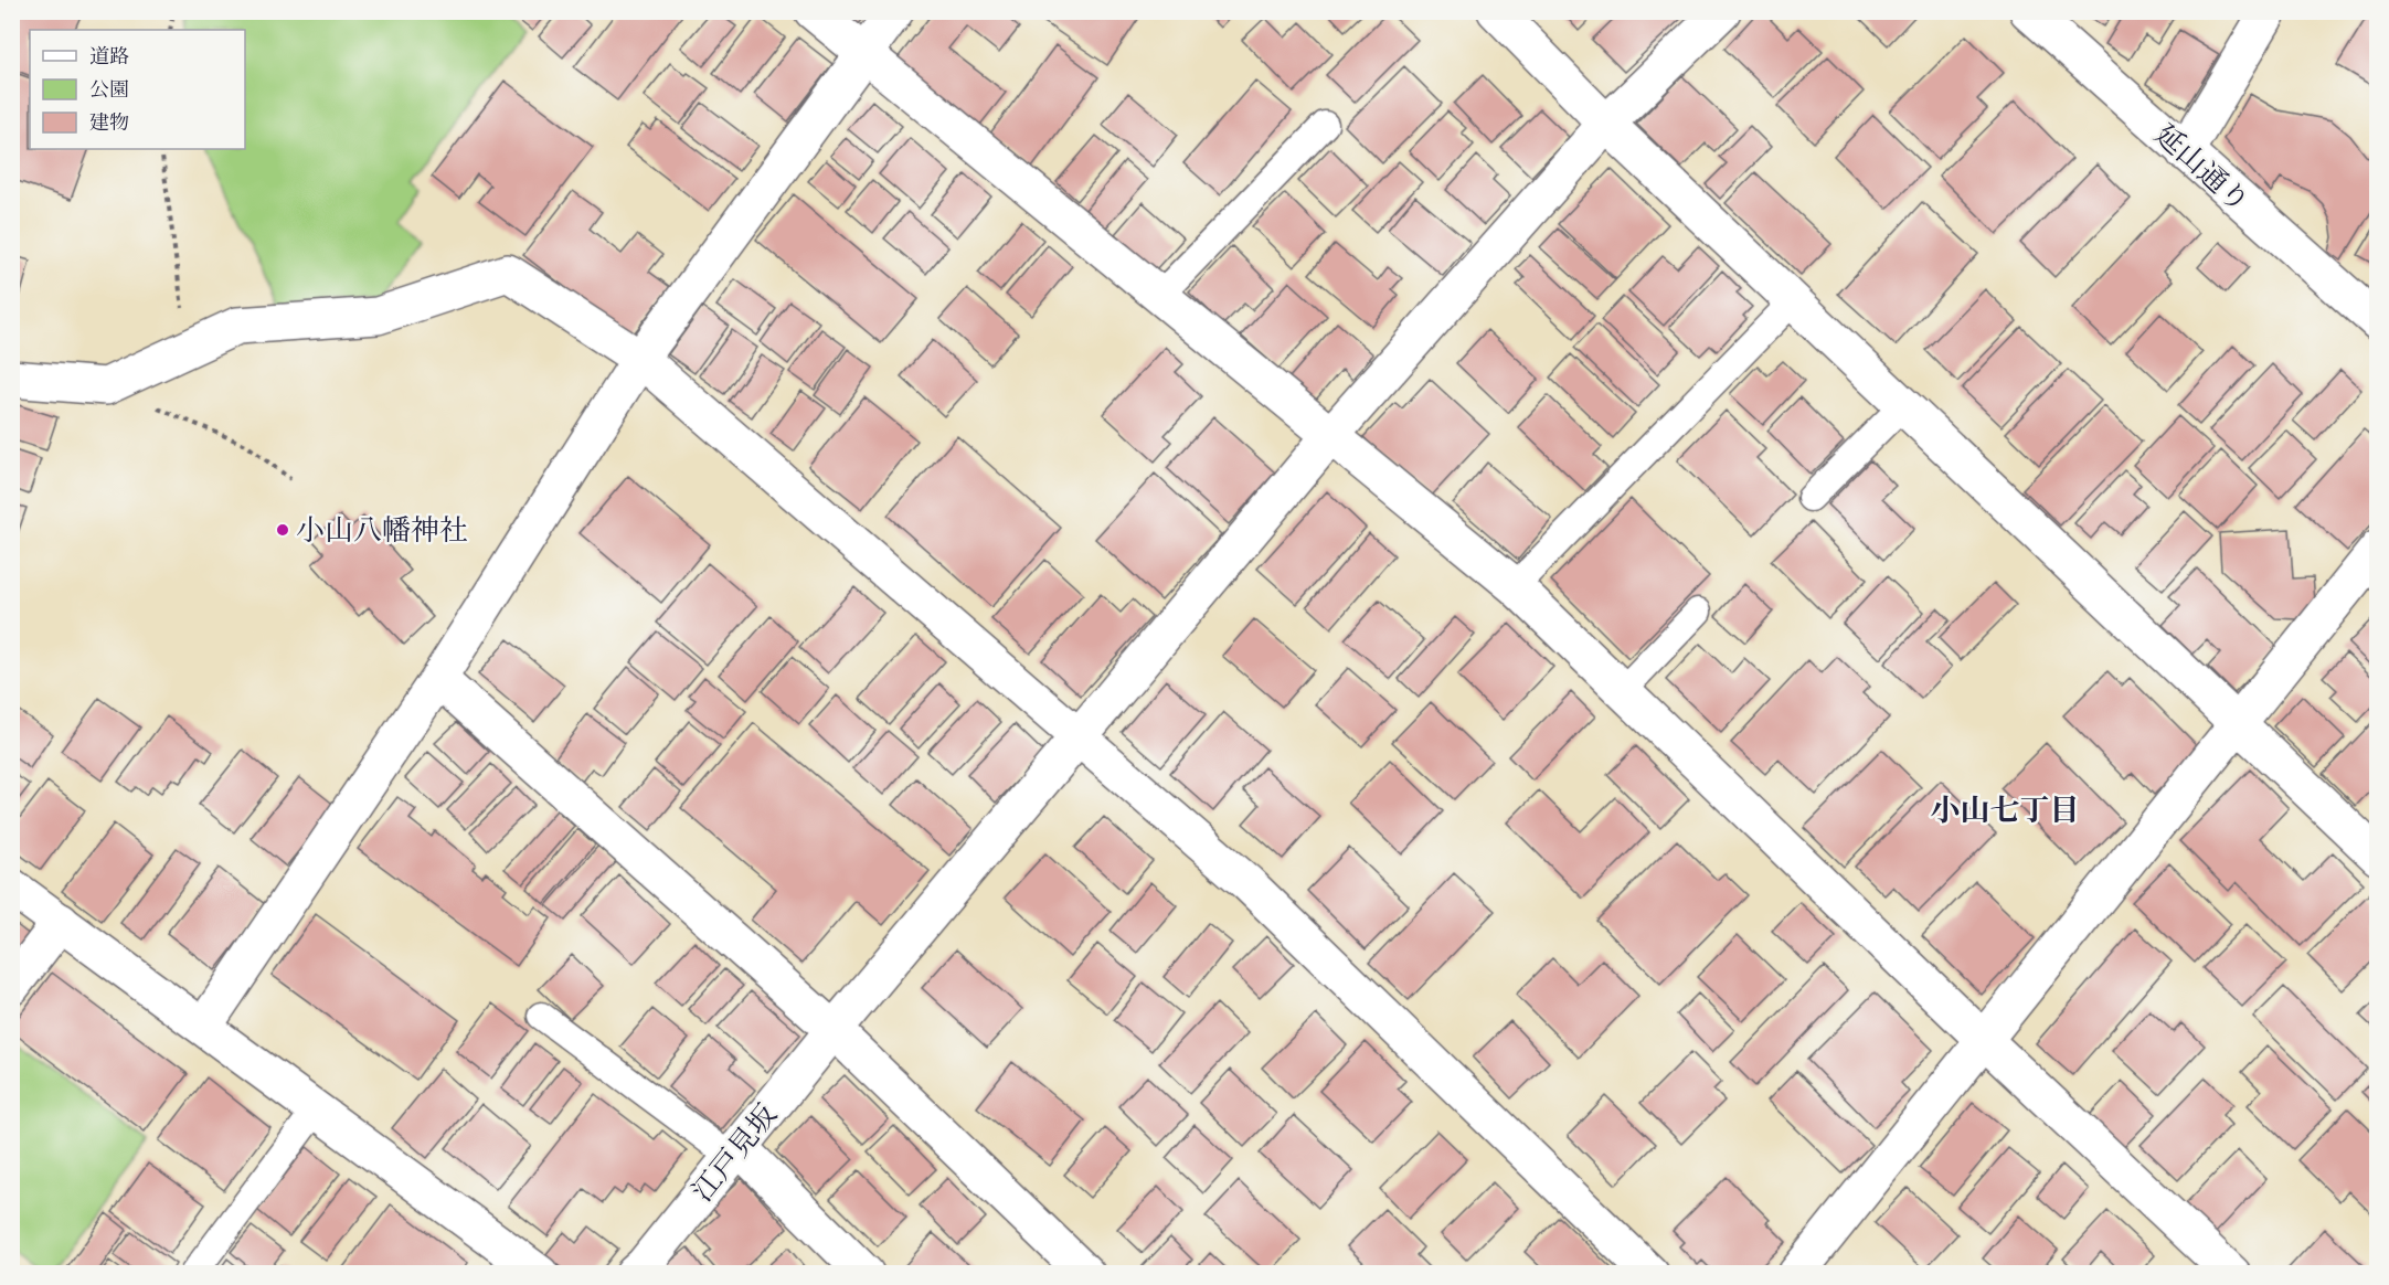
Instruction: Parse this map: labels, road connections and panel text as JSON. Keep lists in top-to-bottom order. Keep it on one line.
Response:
{"streets":{"street":["延山通り","江戸見坂"]},"districts":["小山七丁目"],"places":["小山八幡神社"],"legend":["道路","公園","建物"]}
